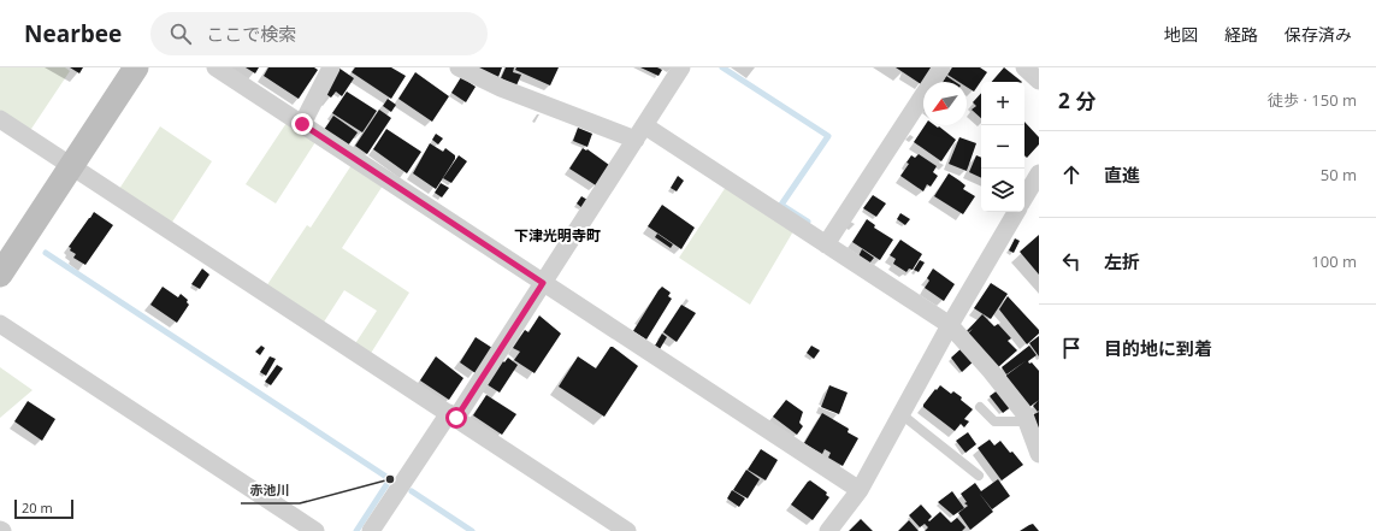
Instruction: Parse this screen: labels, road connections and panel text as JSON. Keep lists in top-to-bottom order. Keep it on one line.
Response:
{"districts":["下津光明寺町"],"places":["赤池川"],"scale_bar":"20 m","north":"bottom left","page":{"header":"Nearbee","search":"ここで検索","nav":["地図","経路","保存済み"],"heading":["2 分","徒歩 · 150 m"],"map_buttons":["+","−"],"list":[["直進","50 m"],["左折","100 m"],"目的地に到着"],"scale":"20 m"}}
